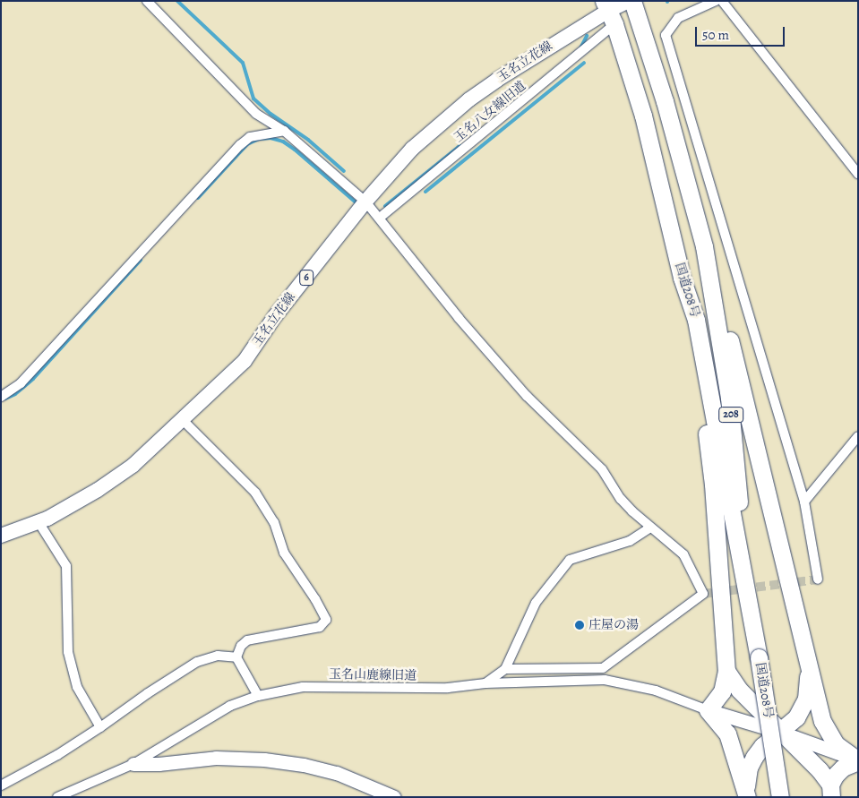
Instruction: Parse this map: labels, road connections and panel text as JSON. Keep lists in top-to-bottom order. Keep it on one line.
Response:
{"streets":{"highway":["国道208号","208"],"main road":["玉名立花線","6"],"street":["玉名八女線旧道","玉名山鹿線旧道"]},"crossings":[["玉名立花線","玉名八女線旧道"],["玉名立花線","国道208号"],["玉名八女線旧道","国道208号"]],"places":["庄屋の湯"],"scale_bar":"50 m"}
